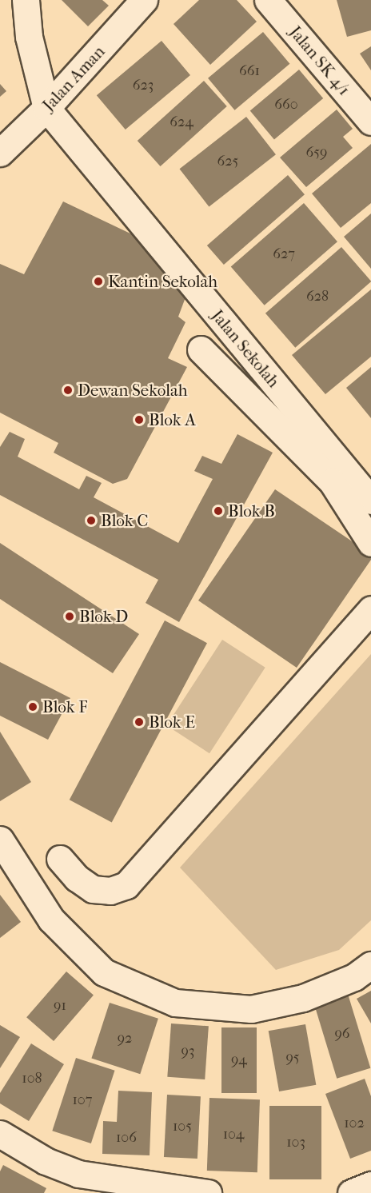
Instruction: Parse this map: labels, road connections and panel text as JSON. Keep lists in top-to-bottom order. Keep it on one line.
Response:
{"streets":{"street":["Jalan SK 4/1","Jalan Aman","Jalan Sekolah"]},"crossings":[["Jalan Aman","Jalan Sekolah"]],"places":["Kantin Sekolah","Dewan Sekolah","Blok A","Blok B","Blok C","Blok D","Blok F","Blok E"],"house_numbers":["661","623","660","624","659","625","627","628","91","96","92","93","95","94","108","107","102","105","104","106","103"]}
